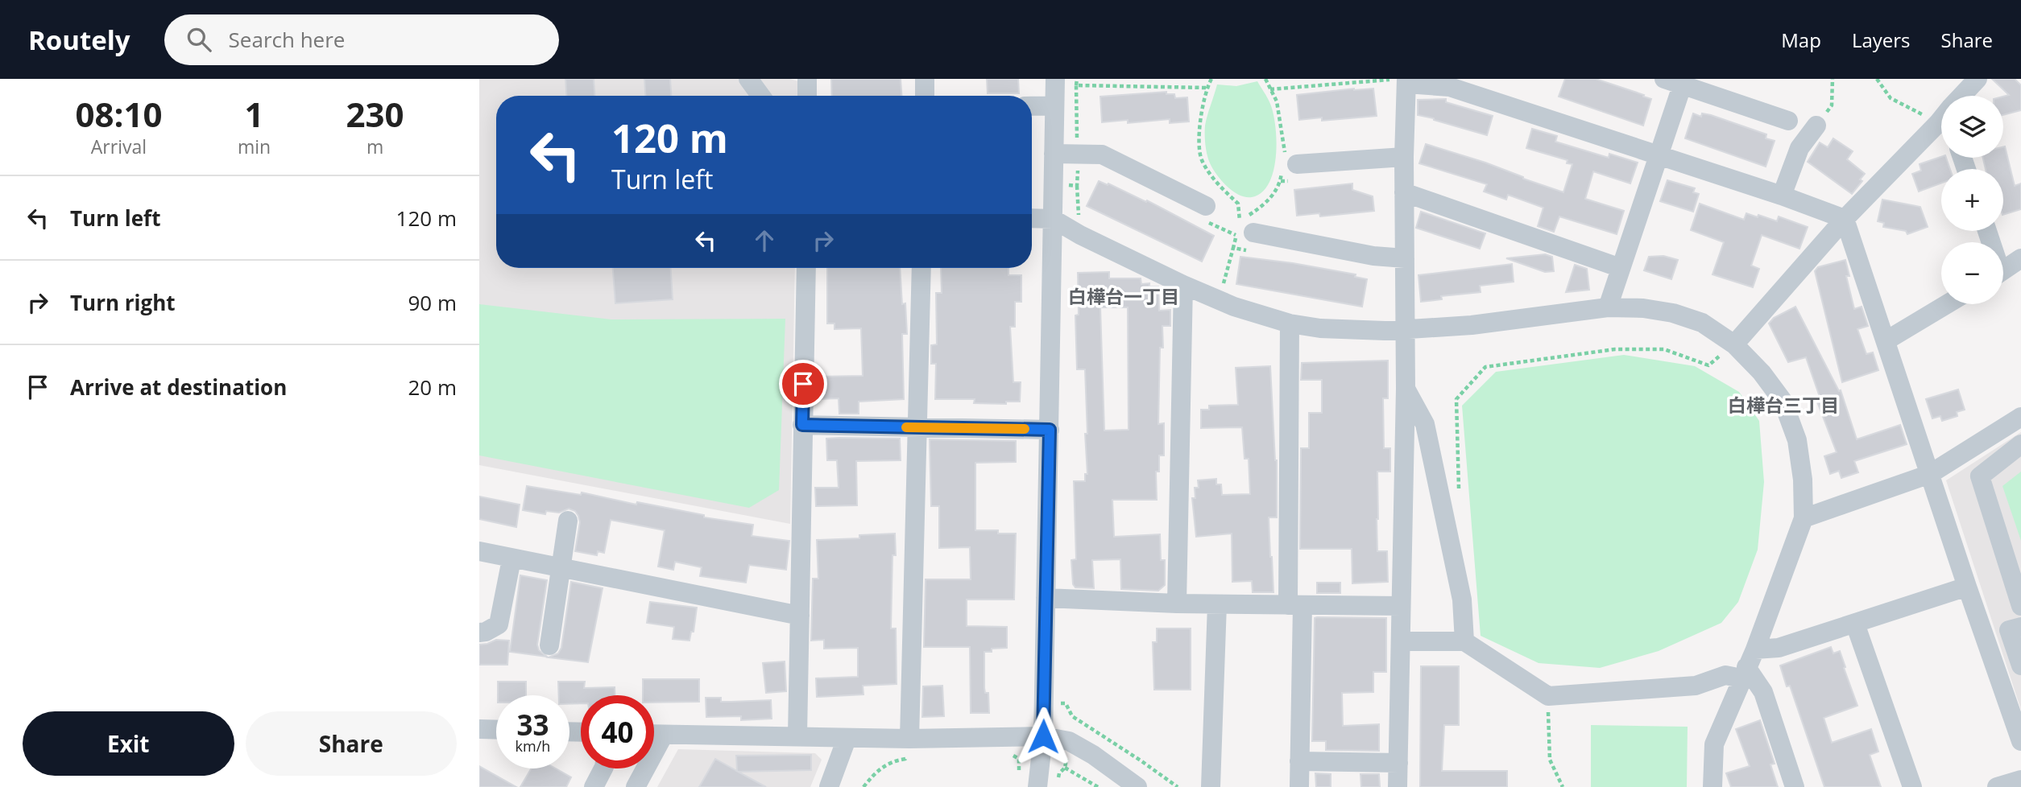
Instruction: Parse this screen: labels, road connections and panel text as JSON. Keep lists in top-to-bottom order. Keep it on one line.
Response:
{"districts":["白樺台一丁目","白樺台三丁目"],"page":{"header":"Routely","search":"Search here","nav":["Map","Layers","Share"],"eta":["08:10","Arrival","1","min","230","m"],"map_buttons":["+","−"],"turn":["120 m","Turn left"],"list":[{"name":"Turn left","value":"120 m"},{"name":"Turn right","value":"90 m"},{"name":"Arrive at destination","value":"20 m"}],"speed":"33 km/h","limit":"40","buttons":["Exit","Share"]}}
